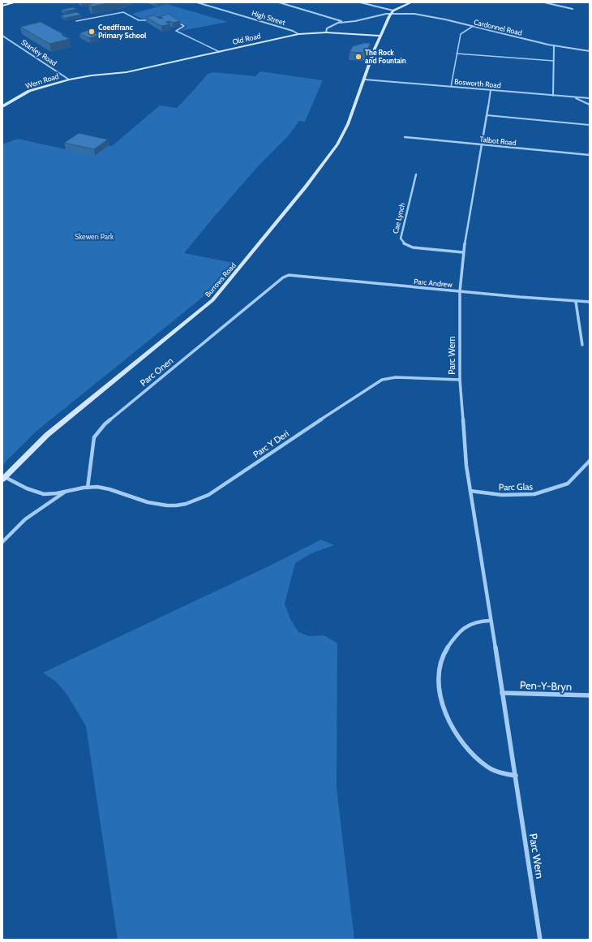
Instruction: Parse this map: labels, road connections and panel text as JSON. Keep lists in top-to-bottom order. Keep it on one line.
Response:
{"streets":{"main road":["Old Road","Wern Road","Burrows Road"],"street":["High Street","Cardonnel Road","Stanley Road","Bosworth Road","Talbot Road","Cae Lynch","Parc Andrew","Parc Wern","Parc Onen","Parc Y Deri","Parc Glas","Pen-Y-Bryn"]},"crossings":[["High Street","Old Road"],["Old Road","Stanley Road"],["Old Road","Wern Road"],["Old Road","Burrows Road"],["Stanley Road","Wern Road"],["Bosworth Road","Burrows Road"],["Bosworth Road","Parc Wern"],["Talbot Road","Parc Wern"],["Cae Lynch","Parc Wern"],["Parc Andrew","Parc Wern"],["Parc Andrew","Parc Onen"],["Parc Wern","Parc Y Deri"],["Parc Wern","Parc Glas"],["Parc Wern","Pen-Y-Bryn"],["Parc Onen","Parc Y Deri"]],"parks":["Skewen Park"],"places":["Coedffranc Primary School","The Rock and Fountain"]}
